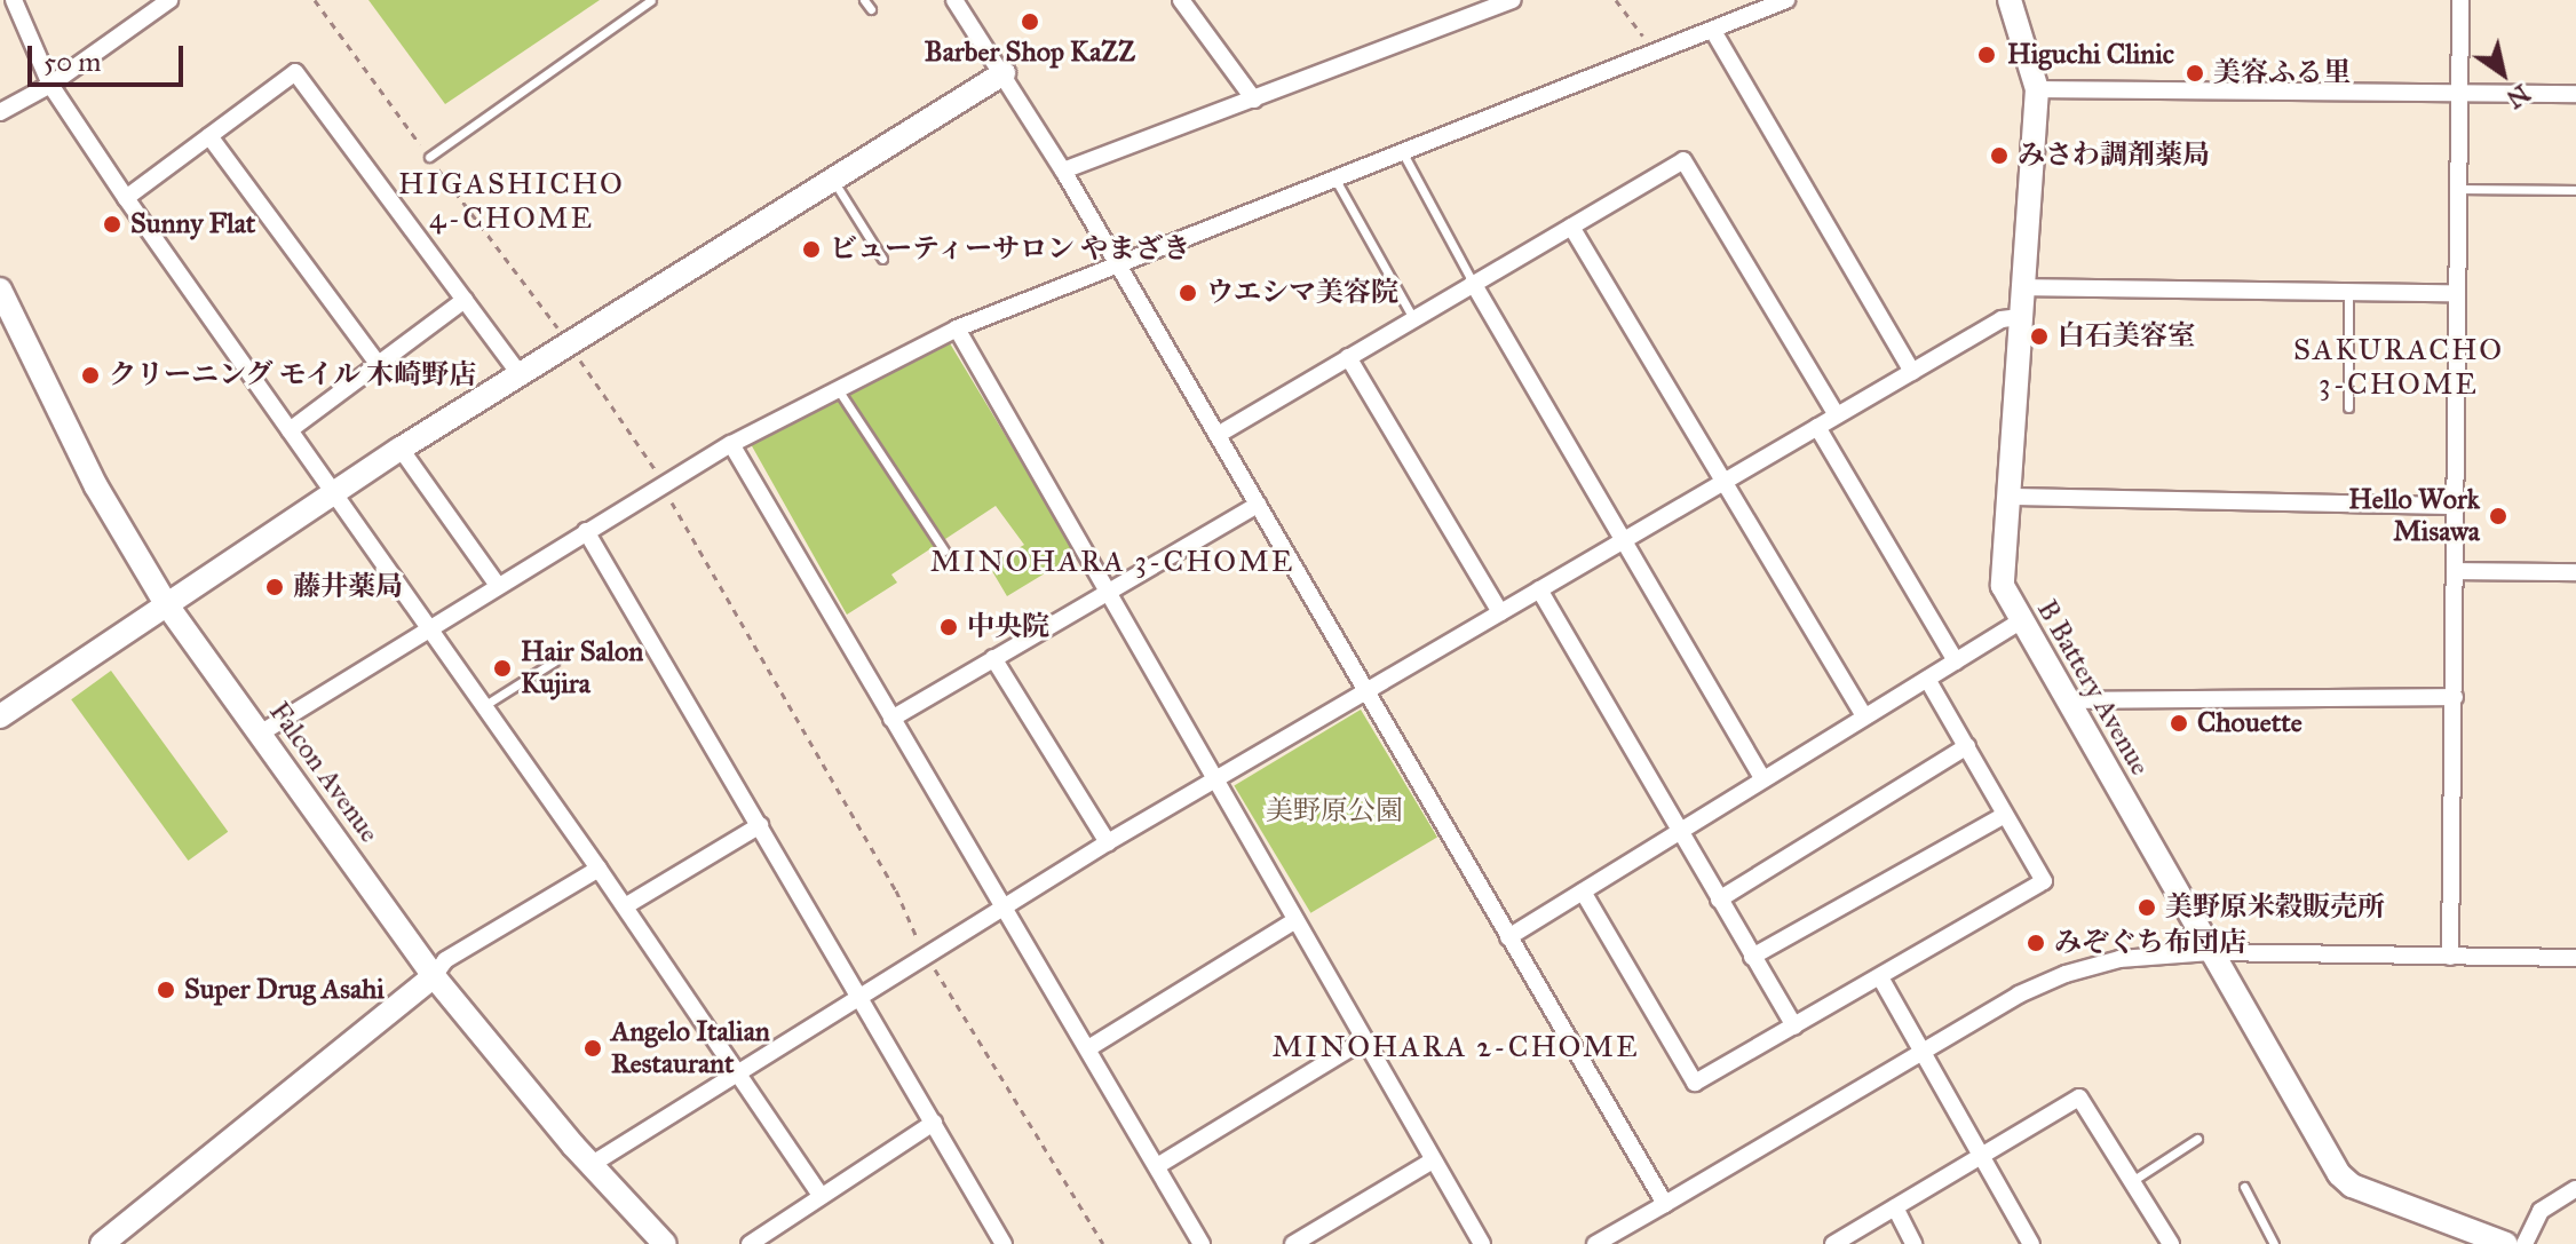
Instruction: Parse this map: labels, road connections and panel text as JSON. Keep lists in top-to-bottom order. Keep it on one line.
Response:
{"streets":{"street":["B Battery Avenue","Falcon Avenue"]},"districts":["HIGASHICHO 4-CHOME","SAKURACHO 3-CHOME","MINOHARA 3-CHOME","MINOHARA 2-CHOME"],"parks":["美野原公園"],"places":["Barber Shop KaZZ","Higuchi Clinic","美容ふる里","みさわ調剤薬局","Sunny Flat","ビューティーサロン やまざき","ウエシマ美容院","白石美容室","クリーニング モイル 木崎野店","Hello Work Misawa","藤井薬局","中央院","Hair Salon Kujira","Chouette","美野原米穀販売所","みぞぐち布団店","Super Drug Asahi","Angelo Italian Restaurant"],"scale_bar":"50 m","north":"bottom right"}
